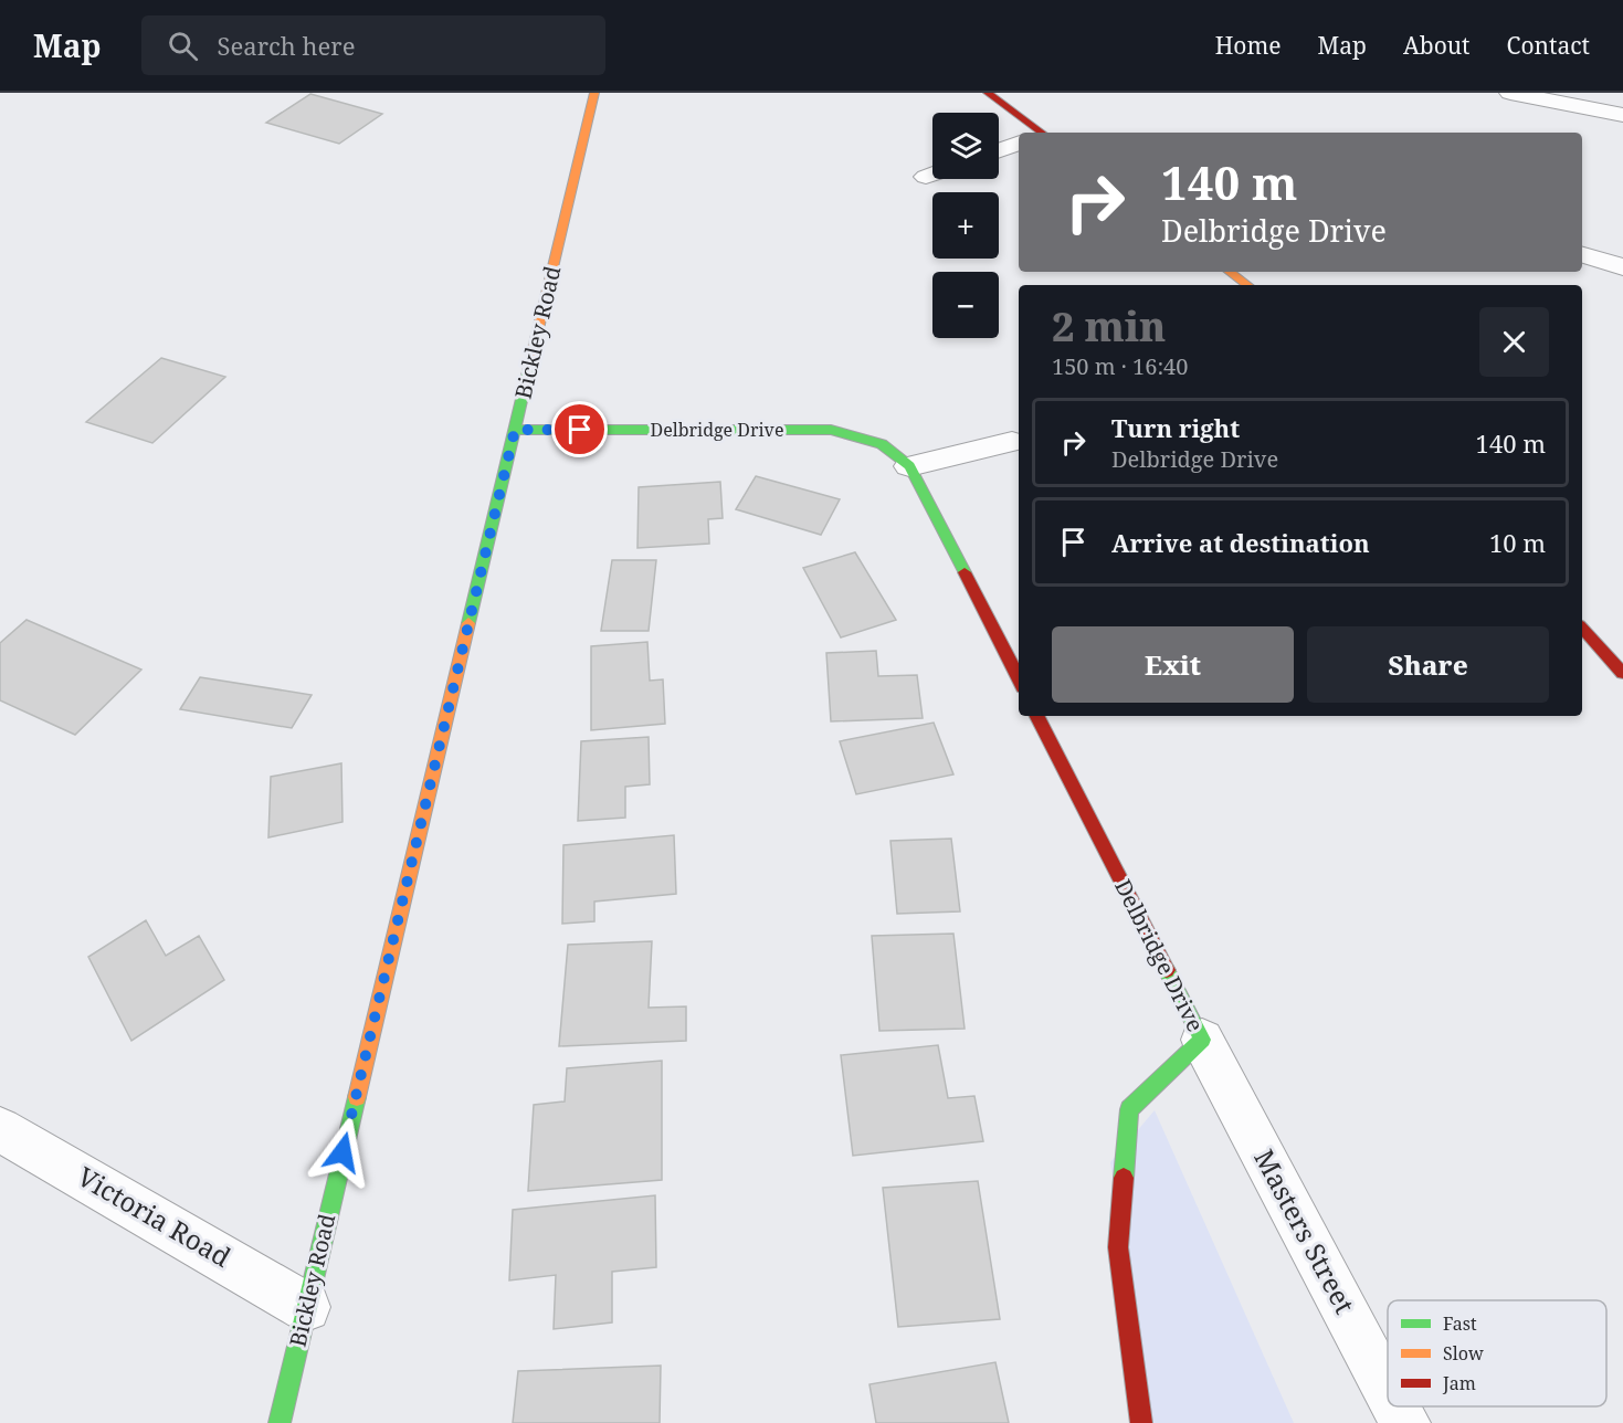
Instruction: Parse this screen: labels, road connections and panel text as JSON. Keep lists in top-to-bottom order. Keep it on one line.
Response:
{"streets":{"street":["Bickley Road","Delbridge Drive","Victoria Road","Masters Street"]},"crossings":[["Bickley Road","Delbridge Drive"],["Bickley Road","Victoria Road"],["Delbridge Drive","Masters Street"]],"legend":["Fast","Slow","Jam"],"page":{"header":"Map","search":"Search here","nav":["Home","Map","About","Contact"],"map_buttons":["+","−"],"turn":["140 m","Delbridge Drive"],"heading":["2 min","150 m · 16:40"],"list":[{"name":"Turn right","note":"Delbridge Drive","value":"140 m"},{"name":"Arrive at destination","value":"10 m"}],"buttons":["Exit","Share"]}}
